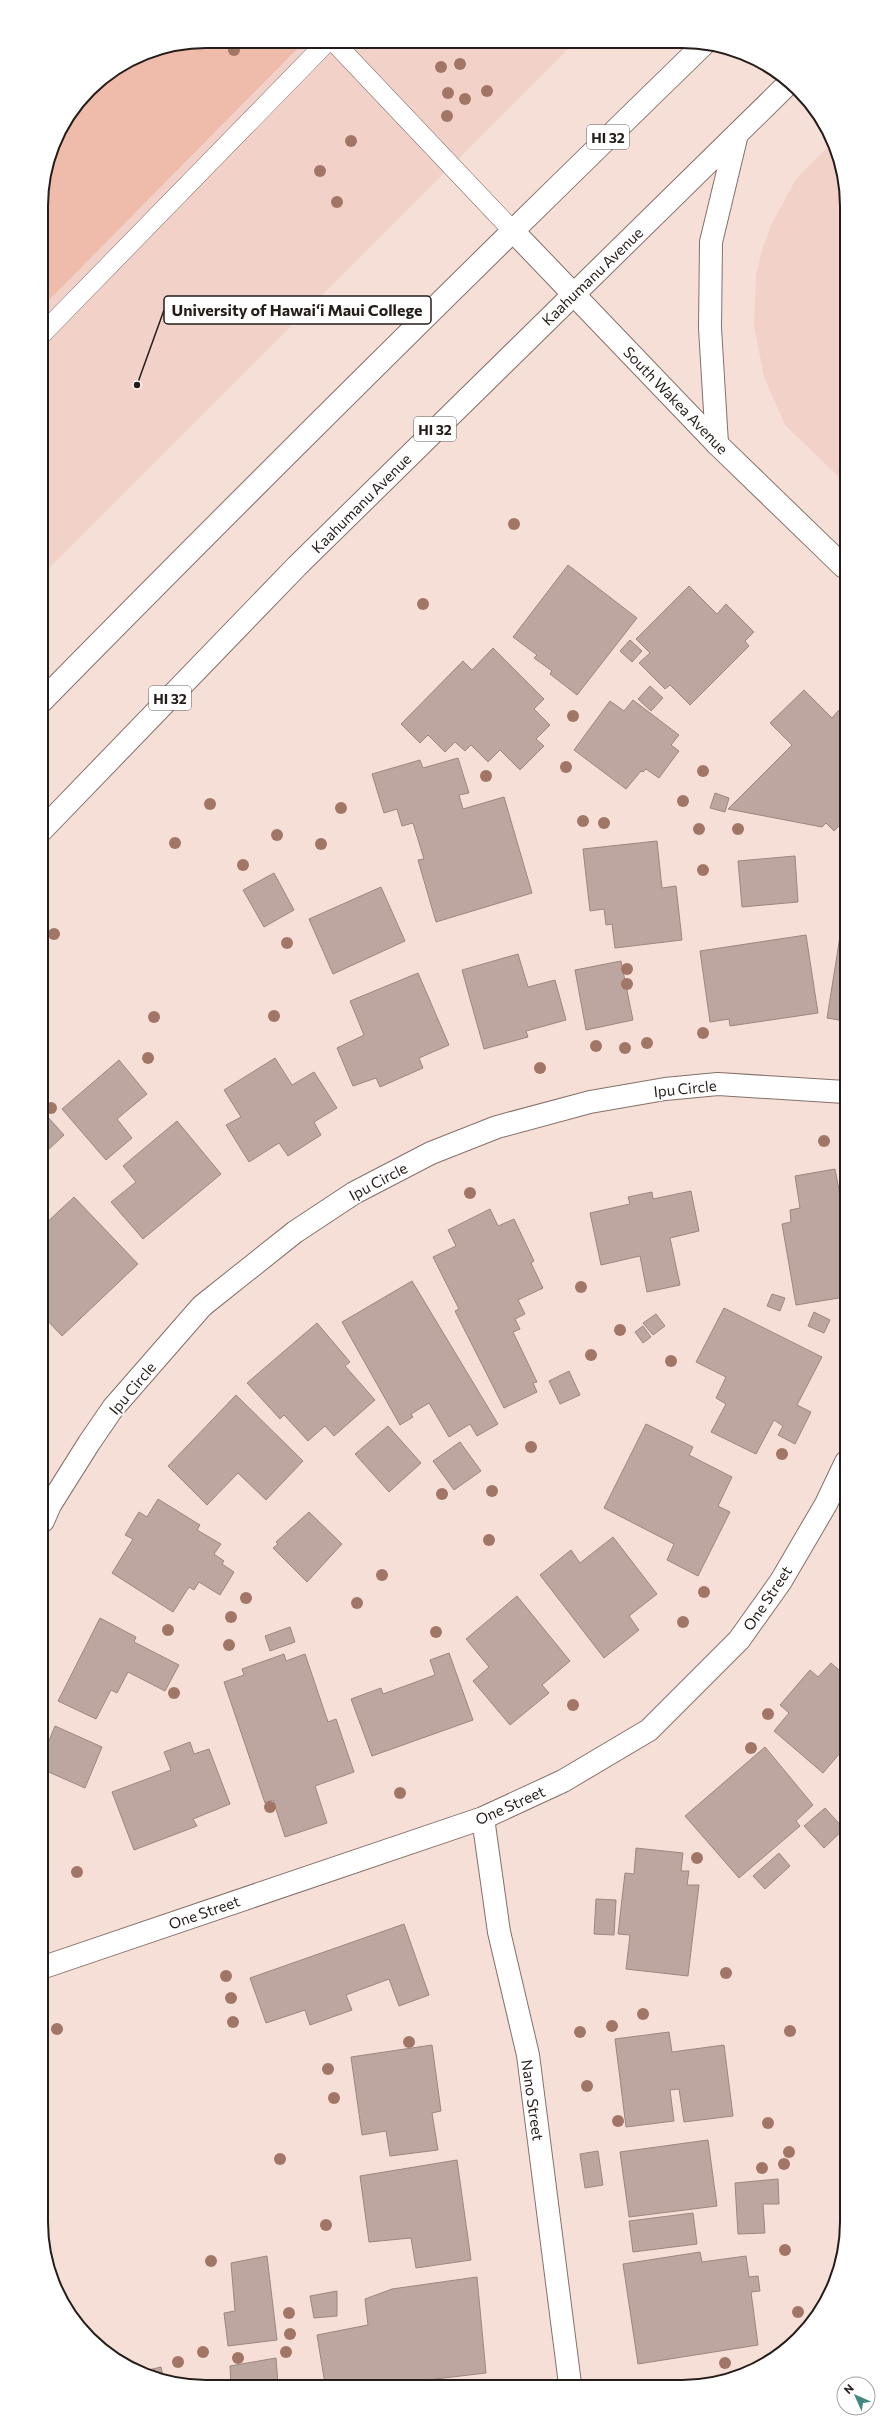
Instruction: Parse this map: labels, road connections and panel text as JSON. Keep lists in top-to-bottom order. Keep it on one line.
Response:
{"streets":{"street":["HI 32","Kaahumanu Avenue","South Wakea Avenue","Ipu Circle","One Street","Nano Street"]},"crossings":[["HI 32","South Wakea Avenue"],["Kaahumanu Avenue","South Wakea Avenue"],["One Street","Nano Street"]],"places":["University of Hawai‘i Maui College"],"north":"top left"}
